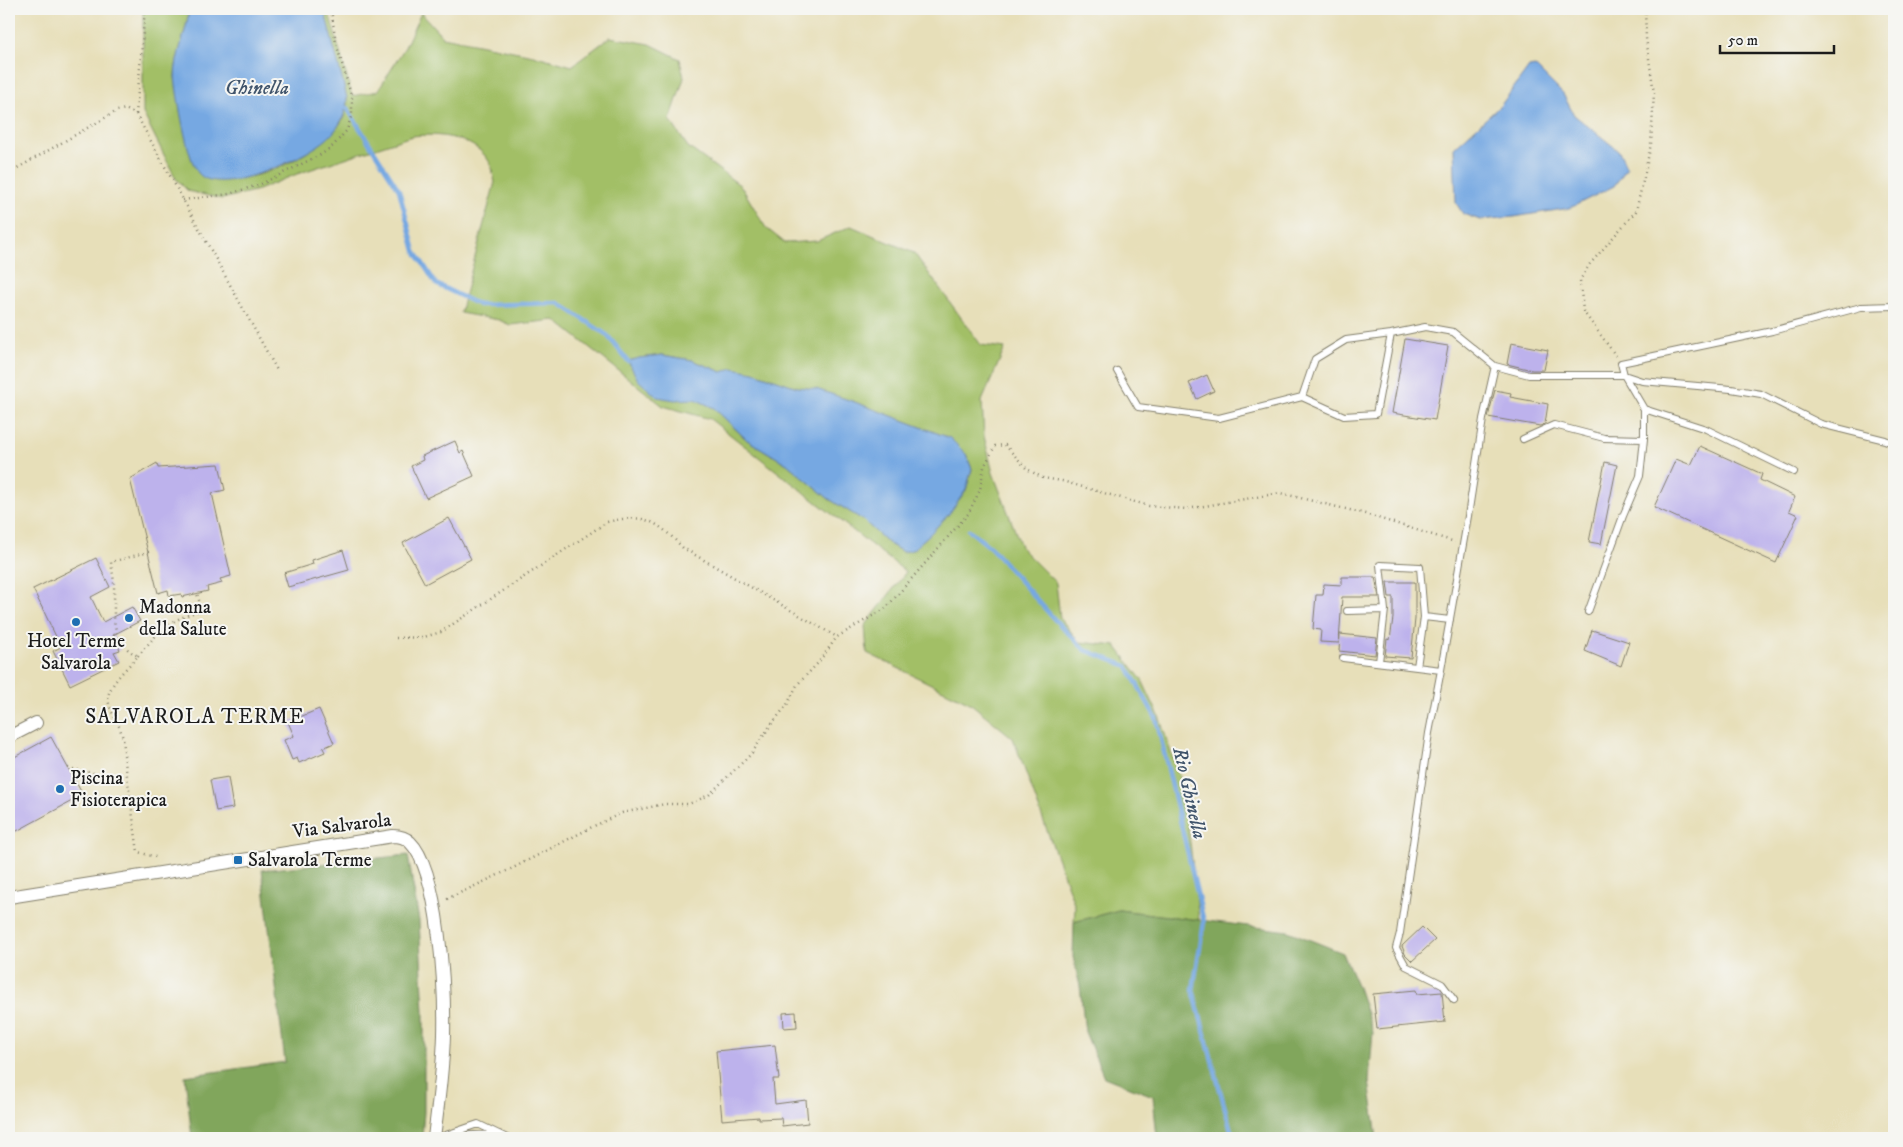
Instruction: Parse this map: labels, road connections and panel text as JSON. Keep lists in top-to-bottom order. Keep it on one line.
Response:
{"streets":{"street":["Via Salvarola"]},"districts":["SALVAROLA TERME"],"water":["Ghinella","Rio Ghinella"],"places":{"other":["Madonna della Salute","Hotel Terme Salvarola","Piscina Fisioterapica"],"transit":["Salvarola Terme"]},"scale_bar":"50 m"}
